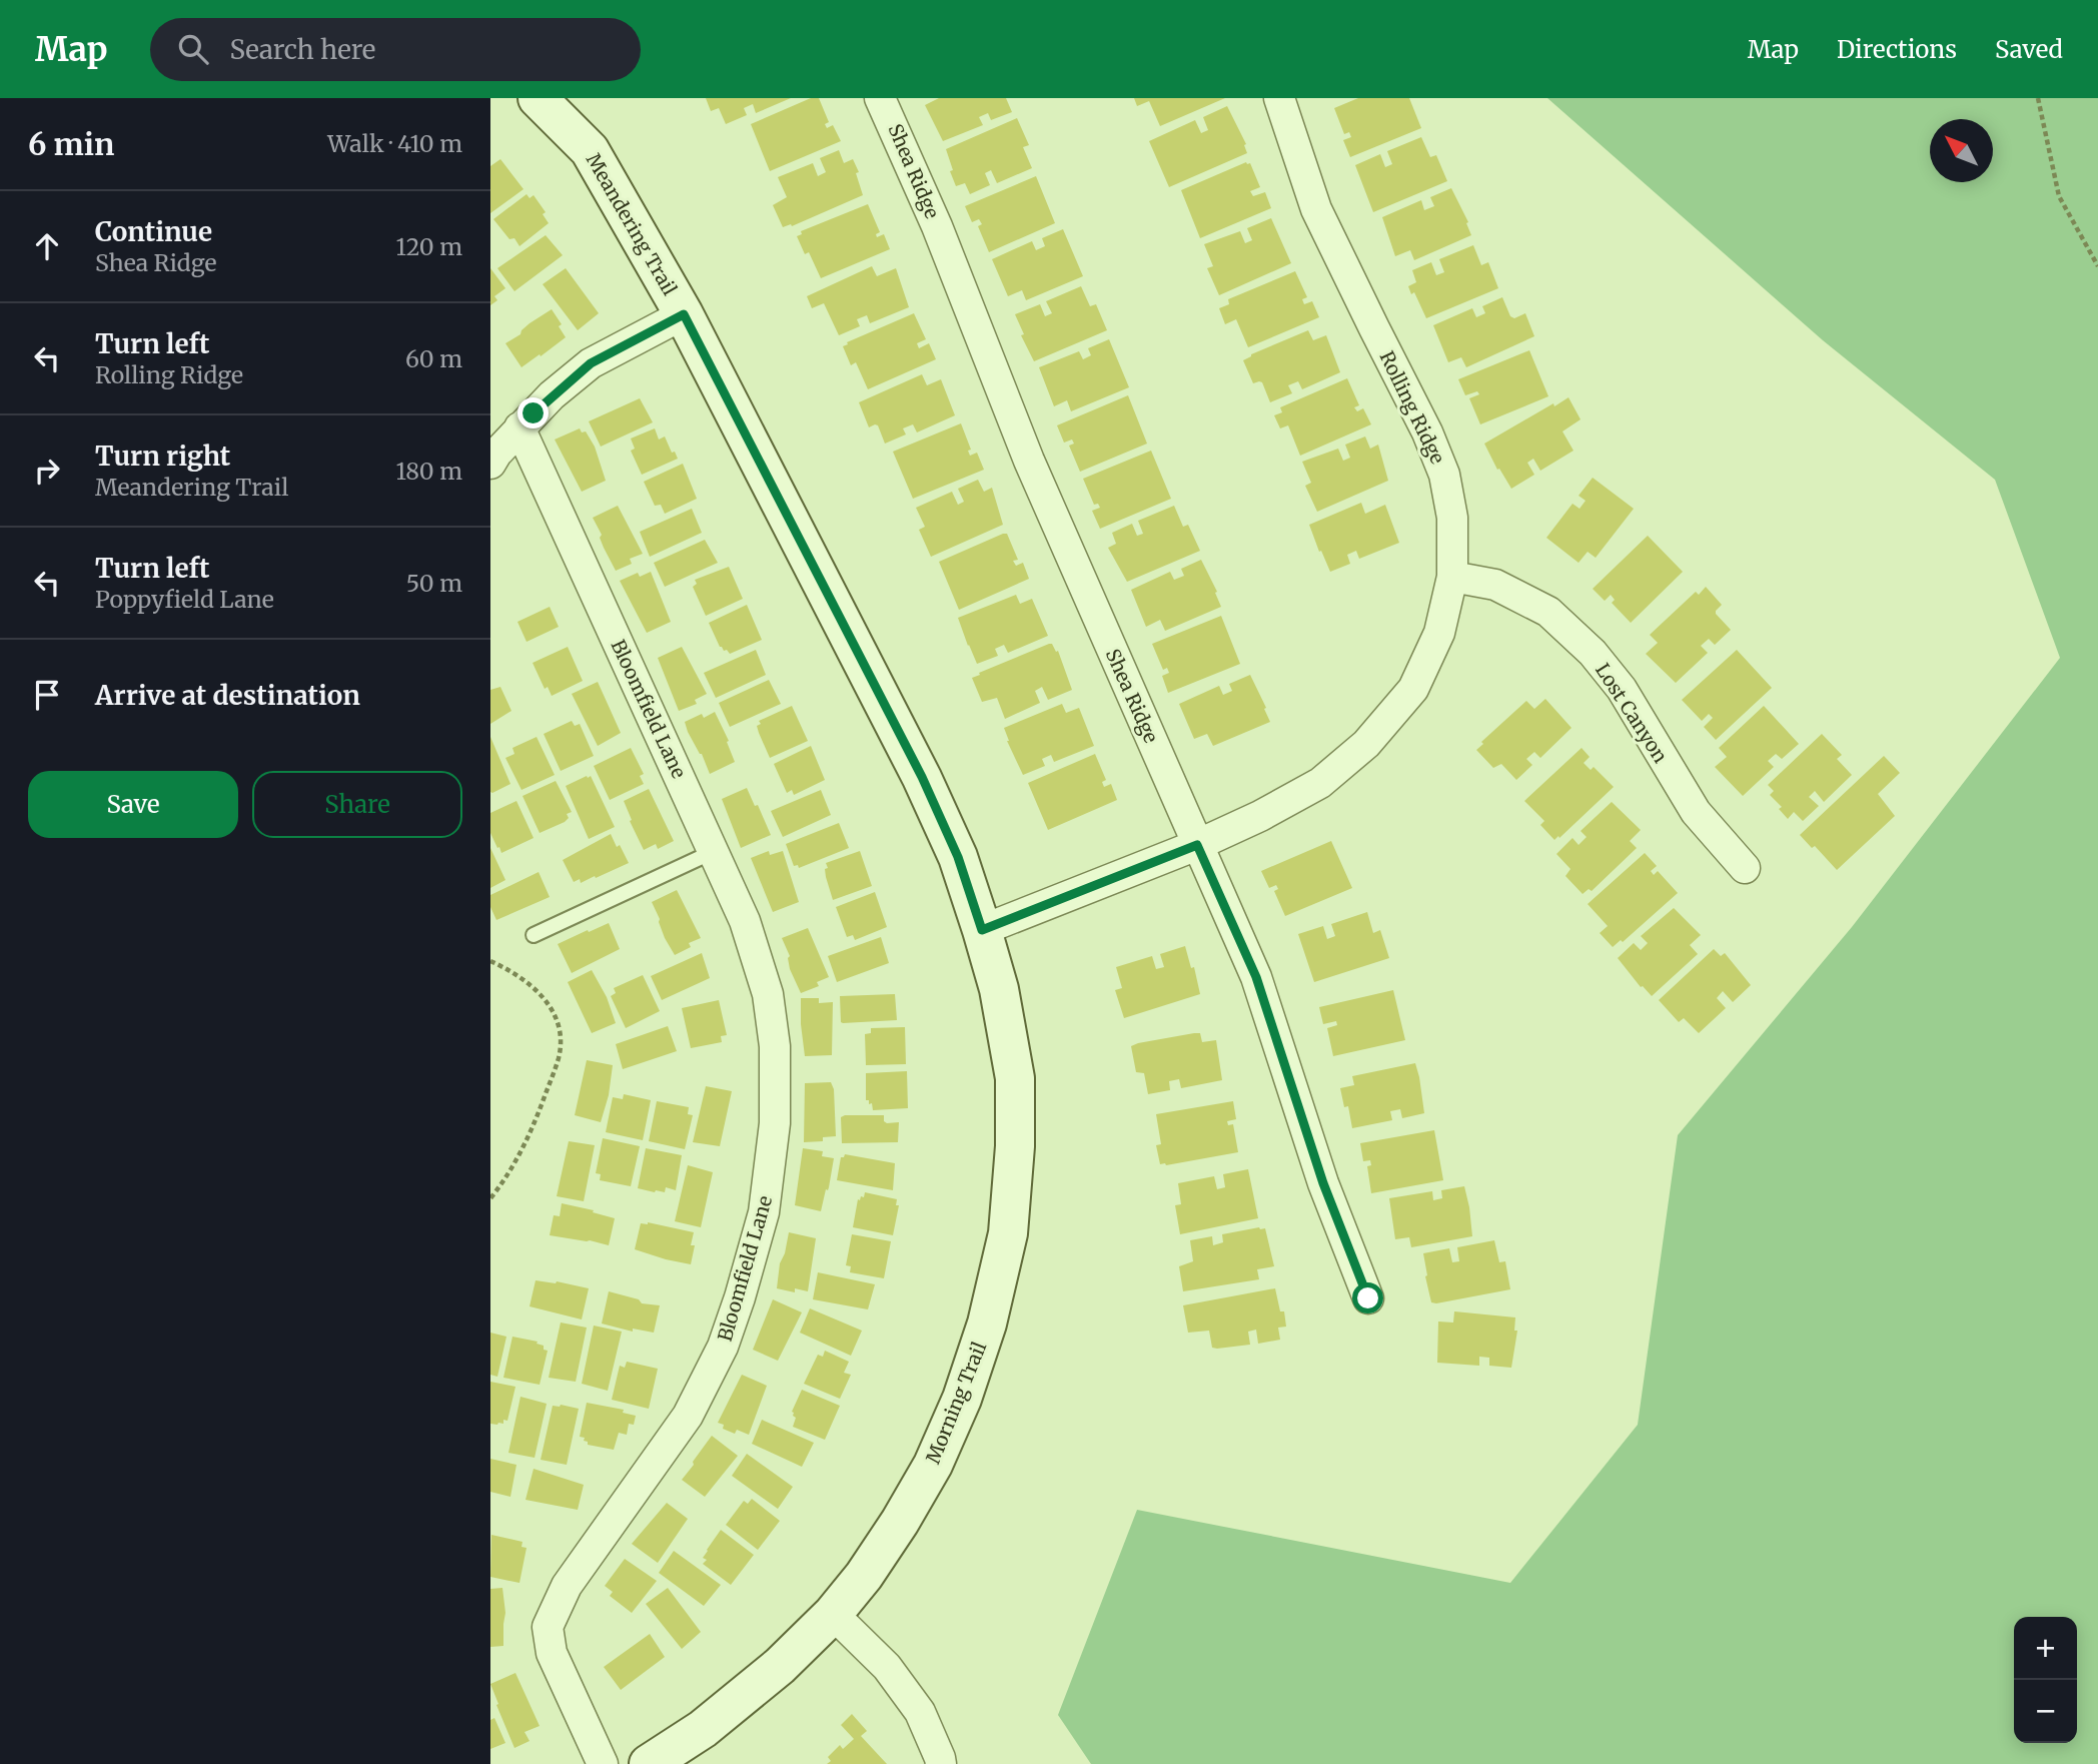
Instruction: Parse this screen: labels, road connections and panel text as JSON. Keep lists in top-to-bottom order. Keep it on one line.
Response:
{"streets":{"street":["Shea Ridge","Meandering Trail","Rolling Ridge","Bloomfield Lane","Lost Canyon","Morning Trail"]},"crossings":[["Shea Ridge","Rolling Ridge"],["Meandering Trail","Rolling Ridge"],["Meandering Trail","Morning Trail"],["Rolling Ridge","Lost Canyon"],["Rolling Ridge","Morning Trail"]],"north":"top left","page":{"header":"Map","search":"Search here","nav":["Map","Directions","Saved"],"heading":["6 min","Walk · 410 m"],"list":[["Continue","Shea Ridge","120 m"],["Turn left","Rolling Ridge","60 m"],["Turn right","Meandering Trail","180 m"],["Turn left","Poppyfield Lane","50 m"],"Arrive at destination"],"buttons":["Save","Share"],"map_buttons":["+","−"]}}
